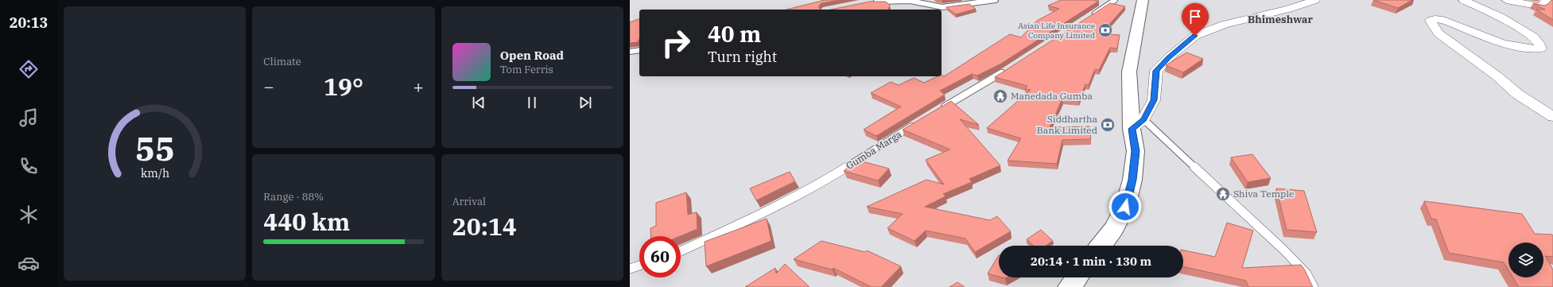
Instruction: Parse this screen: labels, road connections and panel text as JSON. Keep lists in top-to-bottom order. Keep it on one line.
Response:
{"streets":{"lane":["Gumba Marga"]},"districts":["Bhimeshwar"],"places":{"bank":["Asian Life Insurance Company Limited","Siddhartha Bank Limited"],"temple":["Manedada Gumba","Shiva Temple"]},"page":{"tabs":"20:13","tile":["Climate",["Range · 88%","440 km"],["Arrival","20:14"]],"turn":["40 m","Turn right"],"song":["Open Road","Tom Ferris"],"heat":["−","19°","+"],"limit":"60","trip":"20:14 · 1 min · 130 m","gauge":["55","km/h"]}}
